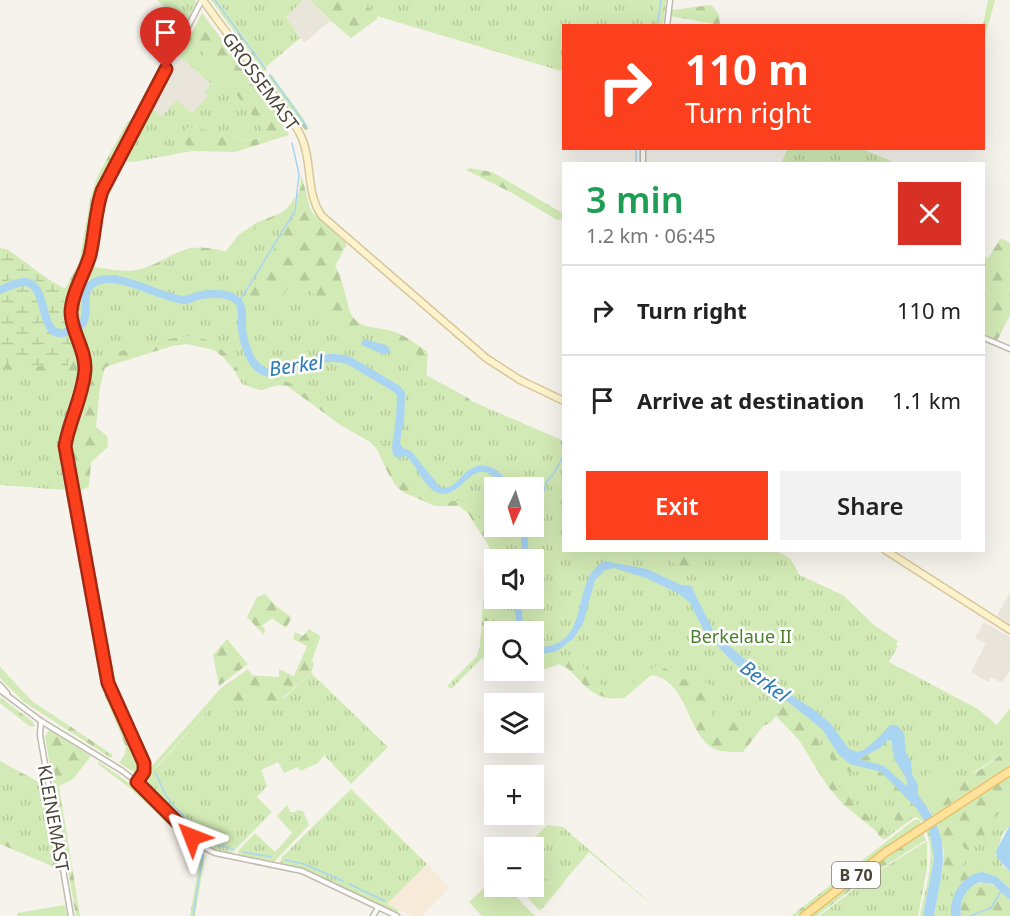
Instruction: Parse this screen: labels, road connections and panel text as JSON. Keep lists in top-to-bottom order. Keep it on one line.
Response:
{"streets":{"main road":["B 70"],"street":["GROSSEMAST","KLEINEMAST"]},"water":["Berkel"],"parks":["Berkelaue II"],"north":"bottom","page":{"turn":["110 m","Turn right"],"heading":["3 min","1.2 km · 06:45"],"list":[{"name":"Turn right","value":"110 m"},{"name":"Arrive at destination","value":"1.1 km"}],"buttons":["Exit","Share"],"map_buttons":["+","−"]}}
